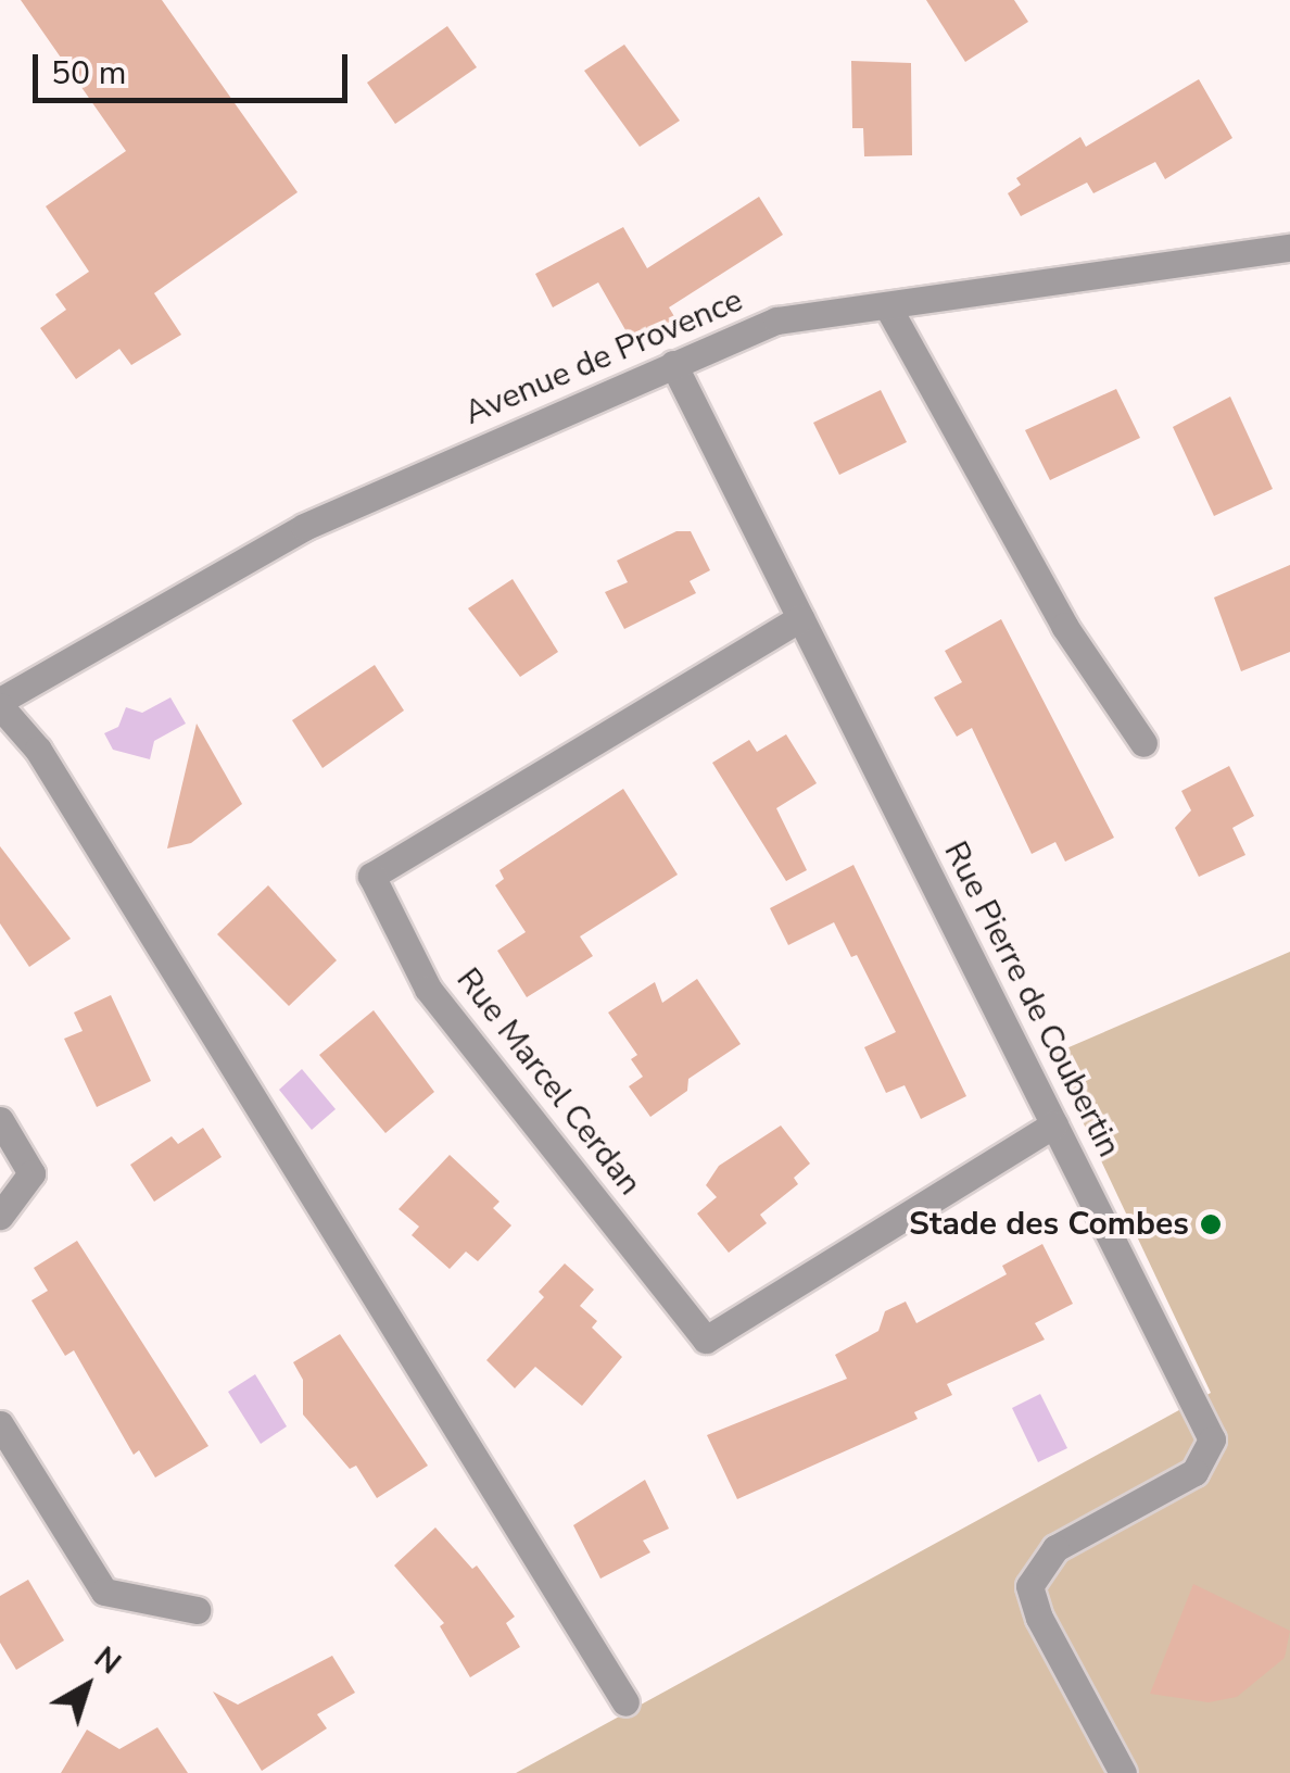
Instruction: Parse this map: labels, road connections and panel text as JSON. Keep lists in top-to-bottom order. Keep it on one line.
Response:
{"streets":{"street":["Avenue de Provence","Rue Pierre de Coubertin","Rue Marcel Cerdan"]},"crossings":[["Avenue de Provence","Rue Pierre de Coubertin"],["Rue Pierre de Coubertin","Rue Marcel Cerdan"]],"places":["Stade des Combes"],"scale_bar":"50 m","north":"top right"}
